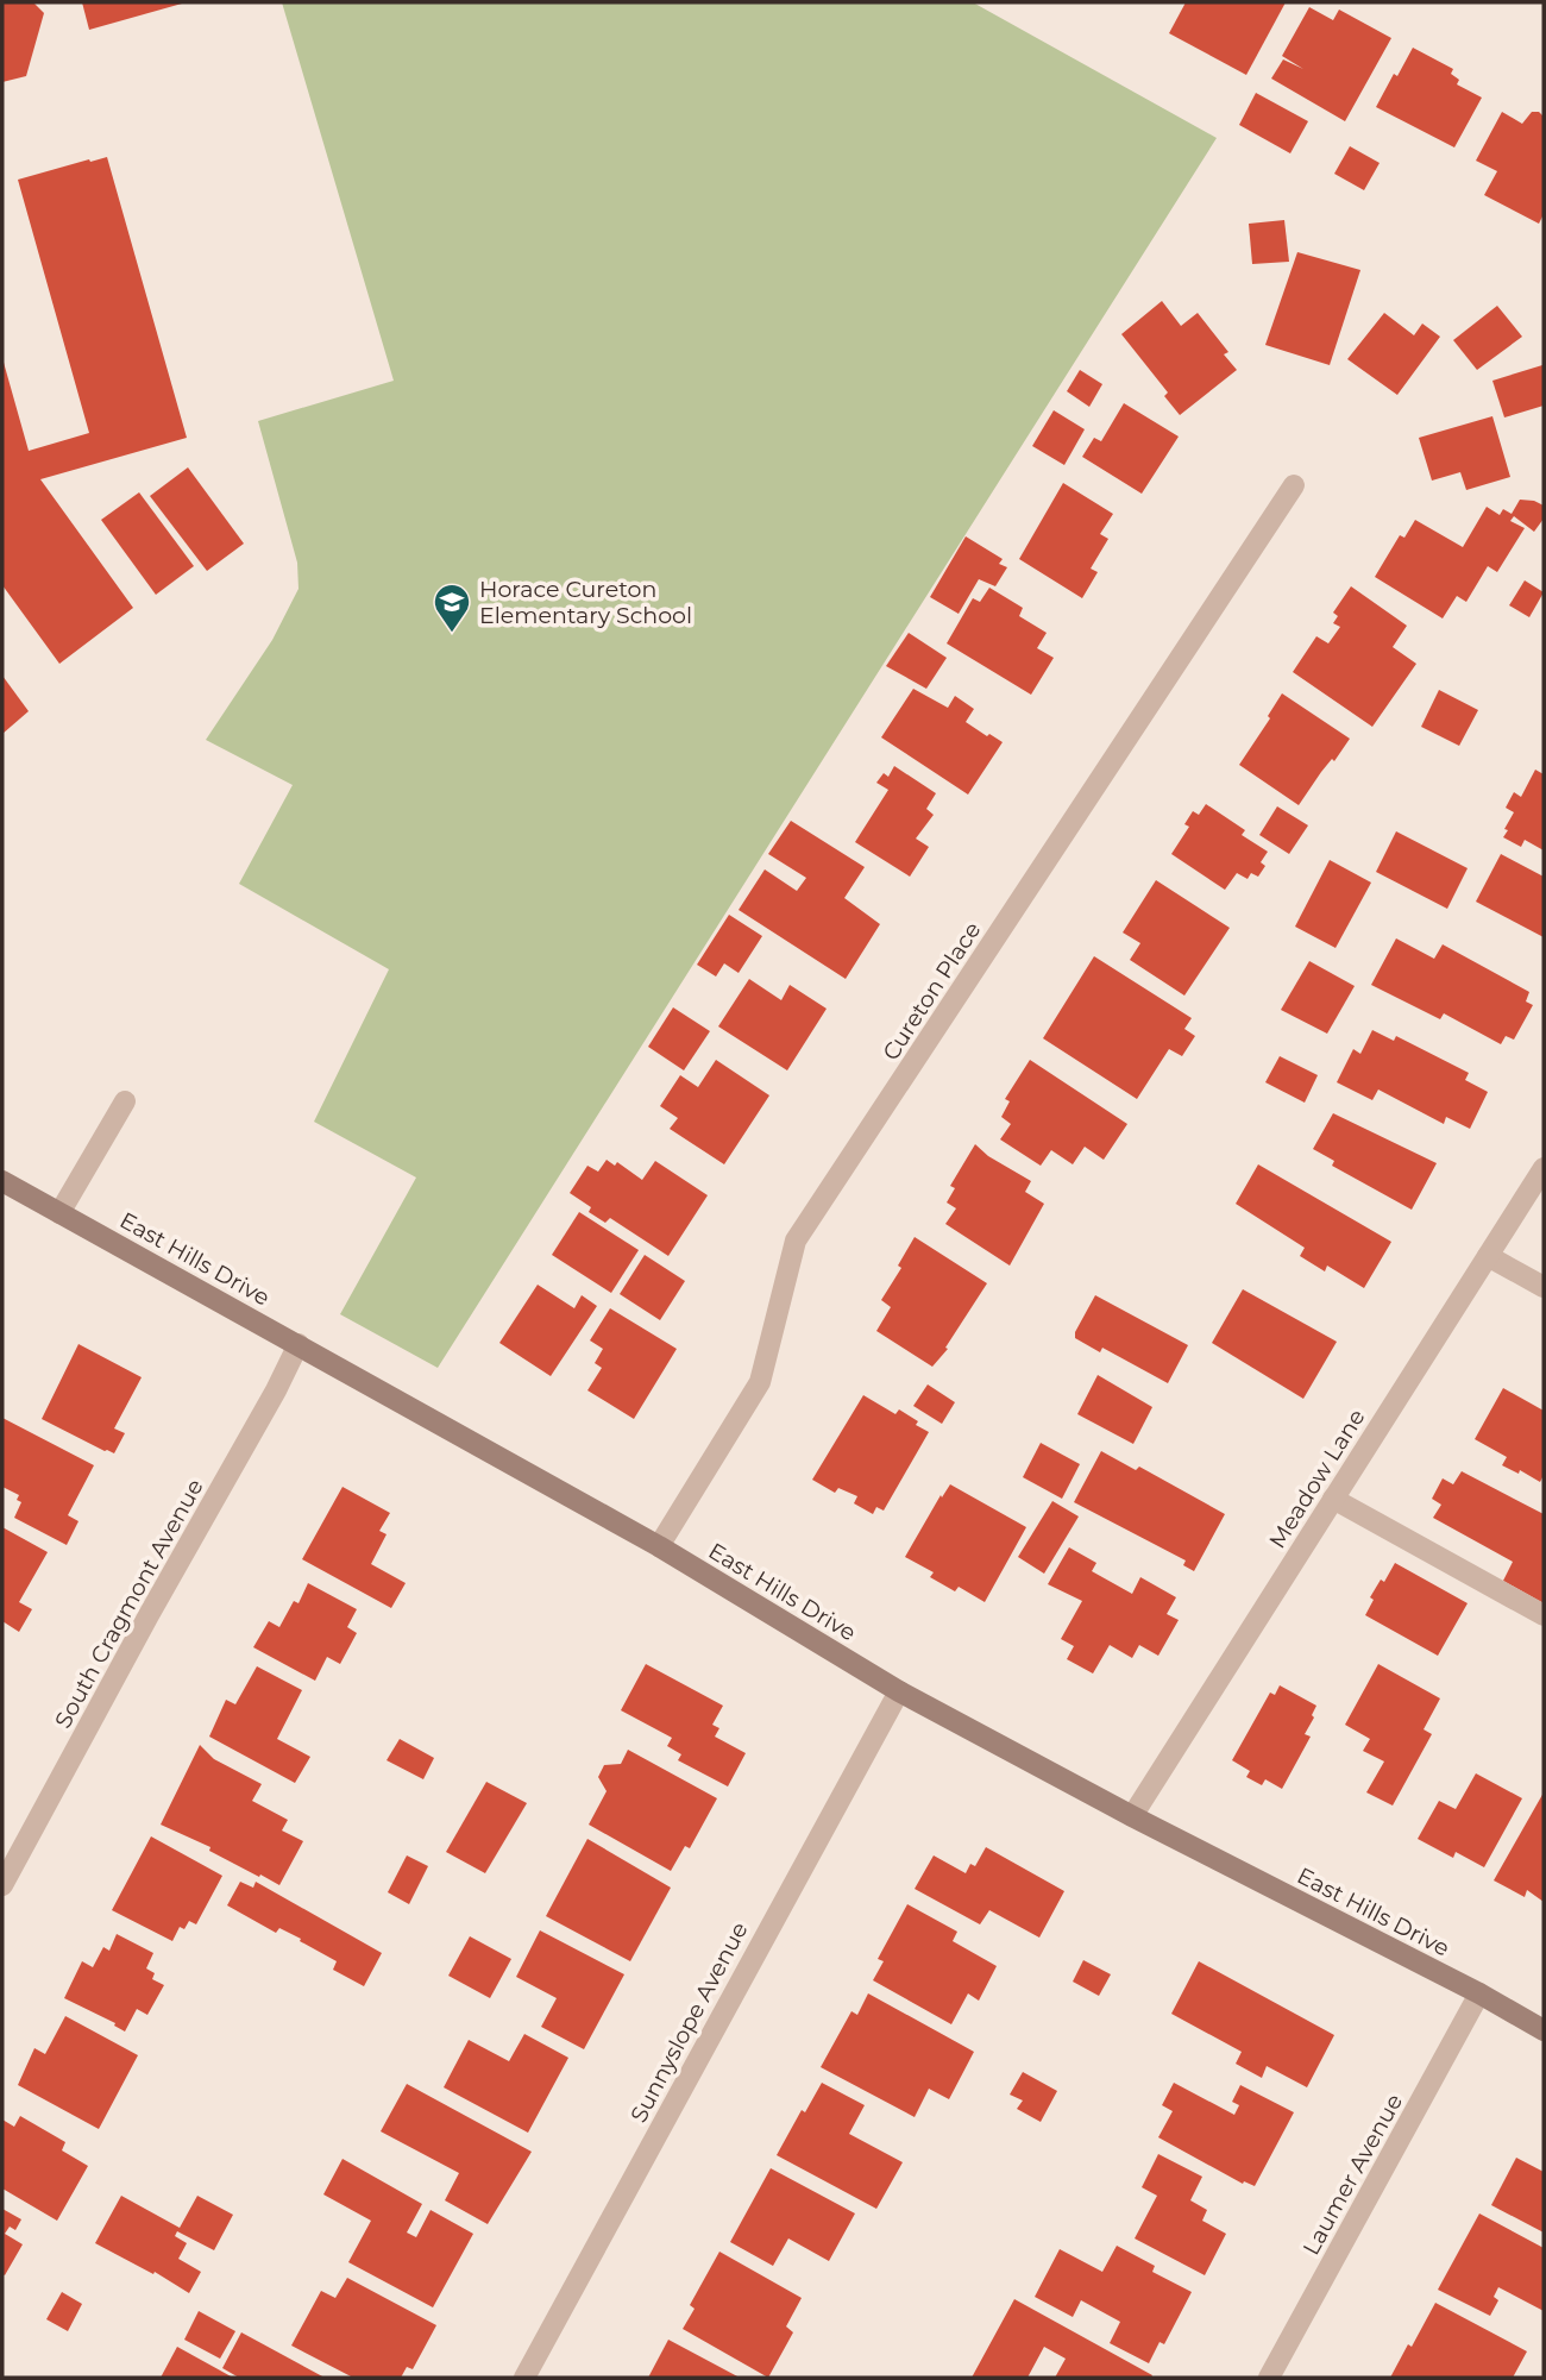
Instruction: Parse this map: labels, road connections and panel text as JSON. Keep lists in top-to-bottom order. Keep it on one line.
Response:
{"streets":{"street":["Cureton Place","East Hills Drive","Meadow Lane","South Cragmont Avenue","Sunnyslope Avenue","Laumer Avenue"]},"crossings":[["Cureton Place","East Hills Drive"],["East Hills Drive","Meadow Lane"],["East Hills Drive","South Cragmont Avenue"],["East Hills Drive","Sunnyslope Avenue"],["East Hills Drive","Laumer Avenue"]],"places":{"school or university":["Horace Cureton Elementary School"]}}
